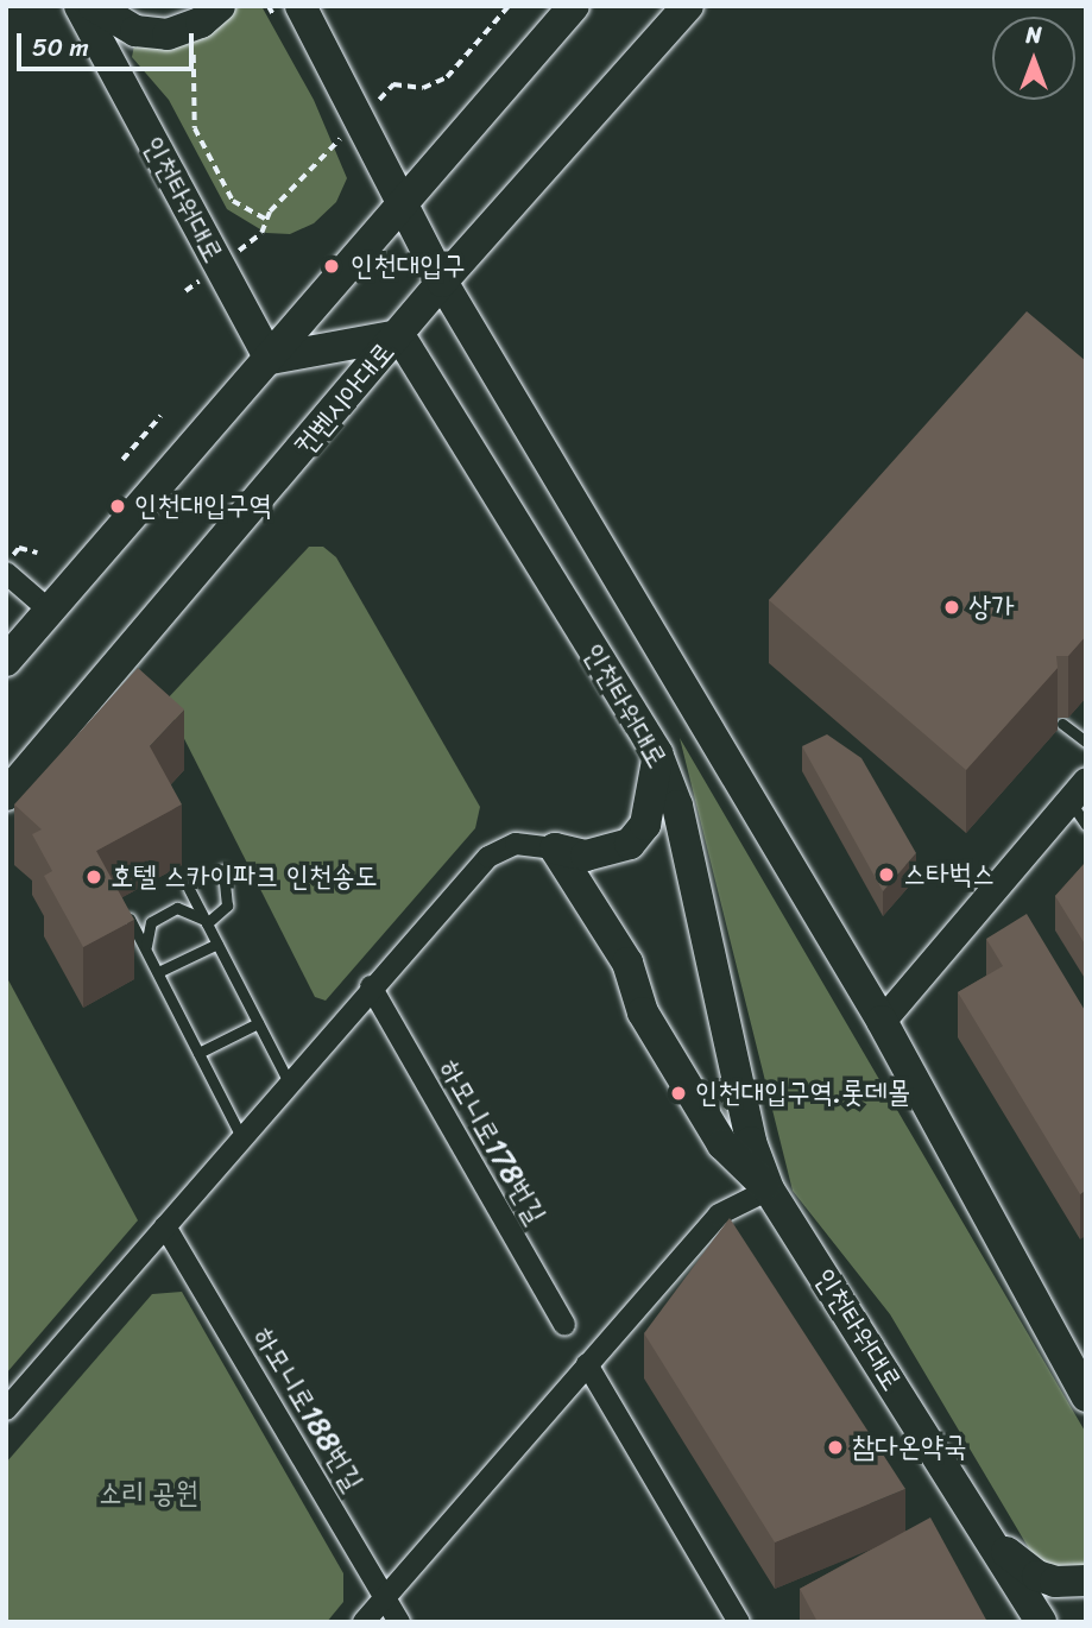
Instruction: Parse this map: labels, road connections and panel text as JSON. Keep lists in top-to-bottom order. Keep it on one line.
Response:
{"streets":{"main road":["인천타워대로","컨벤시아대로"],"street":["하모니로178번길","하모니로188번길"]},"crossings":[["인천타워대로","컨벤시아대로"]],"parks":["소리 공원"],"places":["인천대입구","인천대입구역","상가","스타벅스","호텔 스카이파크 인천송도","인천대입구역.롯데몰","참다온약국"],"scale_bar":"50 m","north":"top"}
